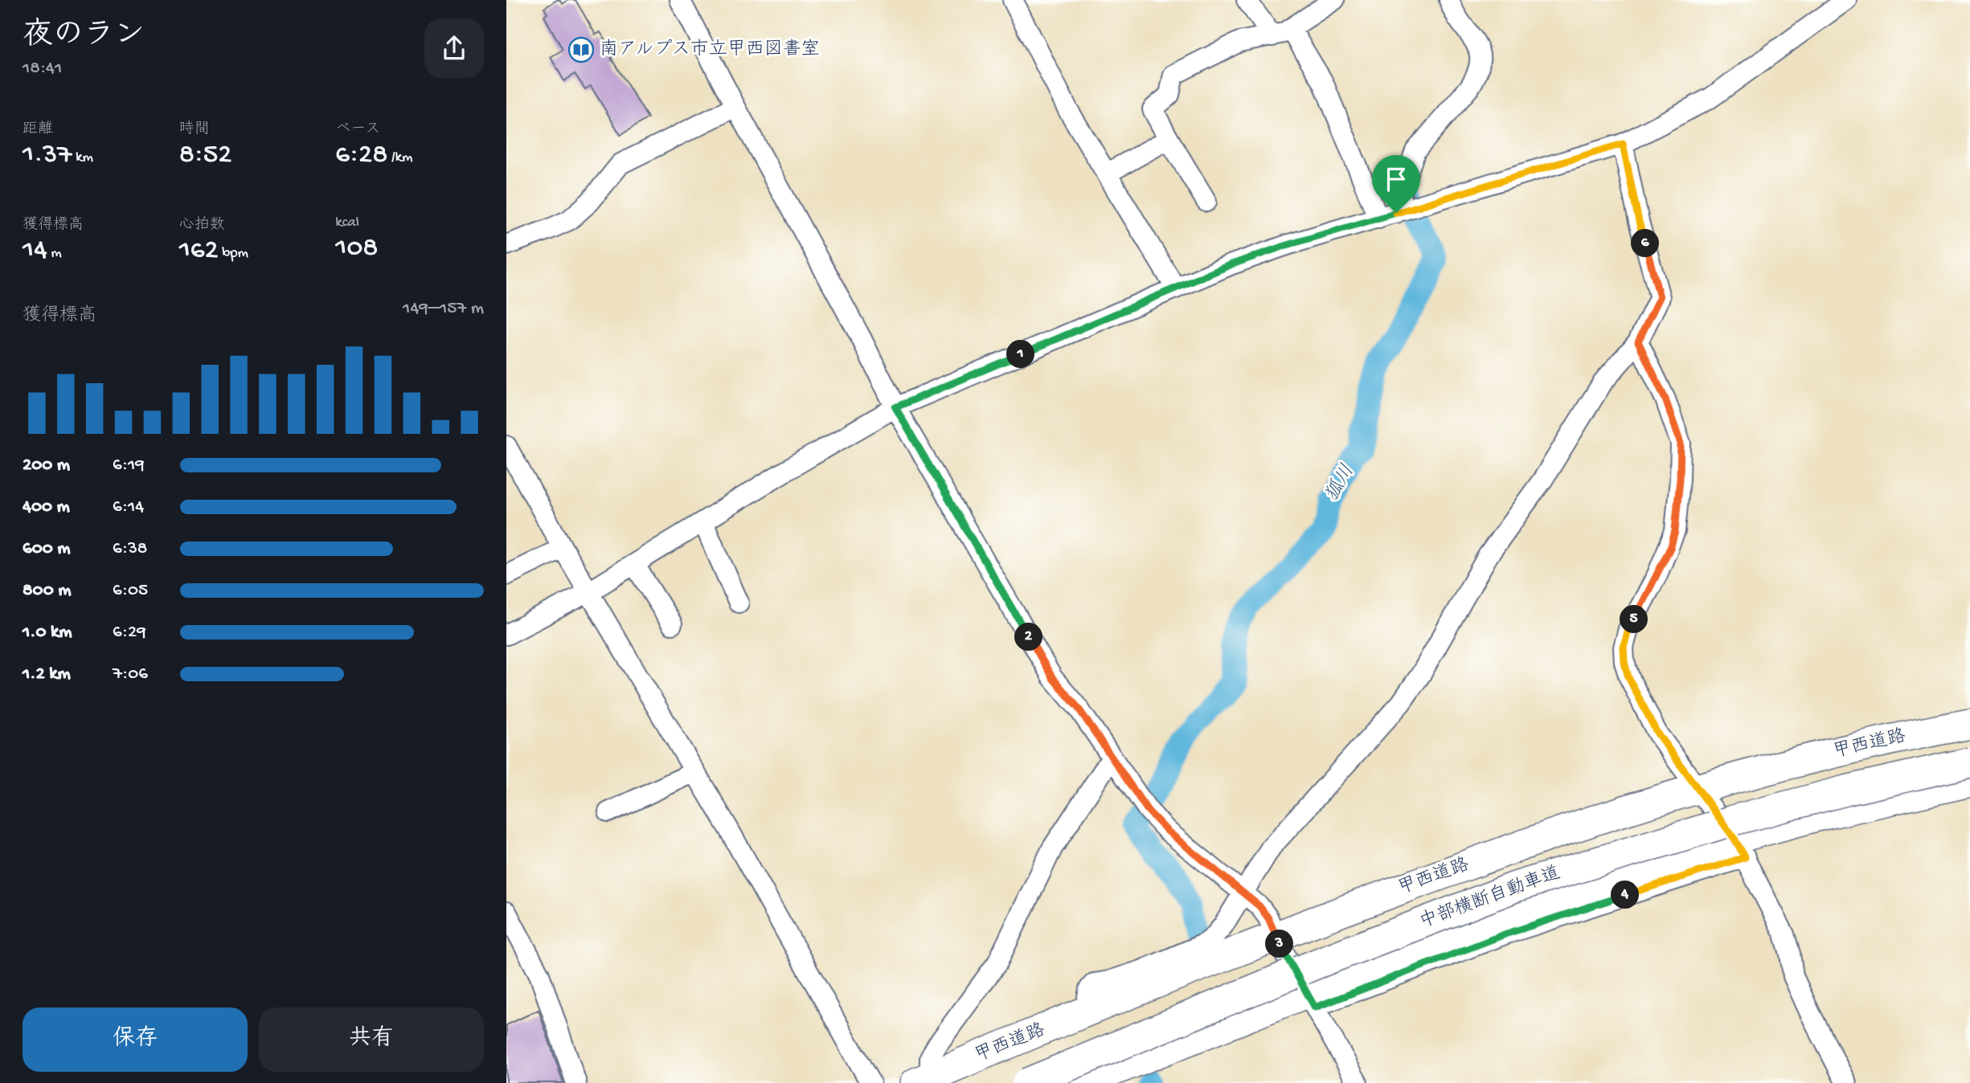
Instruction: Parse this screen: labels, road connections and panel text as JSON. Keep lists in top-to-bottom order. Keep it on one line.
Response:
{"streets":{"highway":["甲西道路","中部横断自動車道"]},"water":["狐川"],"places":{"library":["南アルプス市立甲西図書室"]},"page":{"heading":["夜のラン","18:41"],"stats":[["距離","1.37 km"],["時間","8:52"],["ペース","6:28 /km"],["獲得標高","14 m"],["心拍数","162 bpm"],["kcal","108"]],"pins":["6","1","5","2","4","3"],"chart":["獲得標高","149–157 m"],"list":[{"name":"200 m","note":"6:19"},{"name":"400 m","note":"6:14"},{"name":"600 m","note":"6:38"},{"name":"800 m","note":"6:05"},{"name":"1.0 km","note":"6:29"},{"name":"1.2 km","note":"7:06"}],"buttons":["保存","共有"]}}
